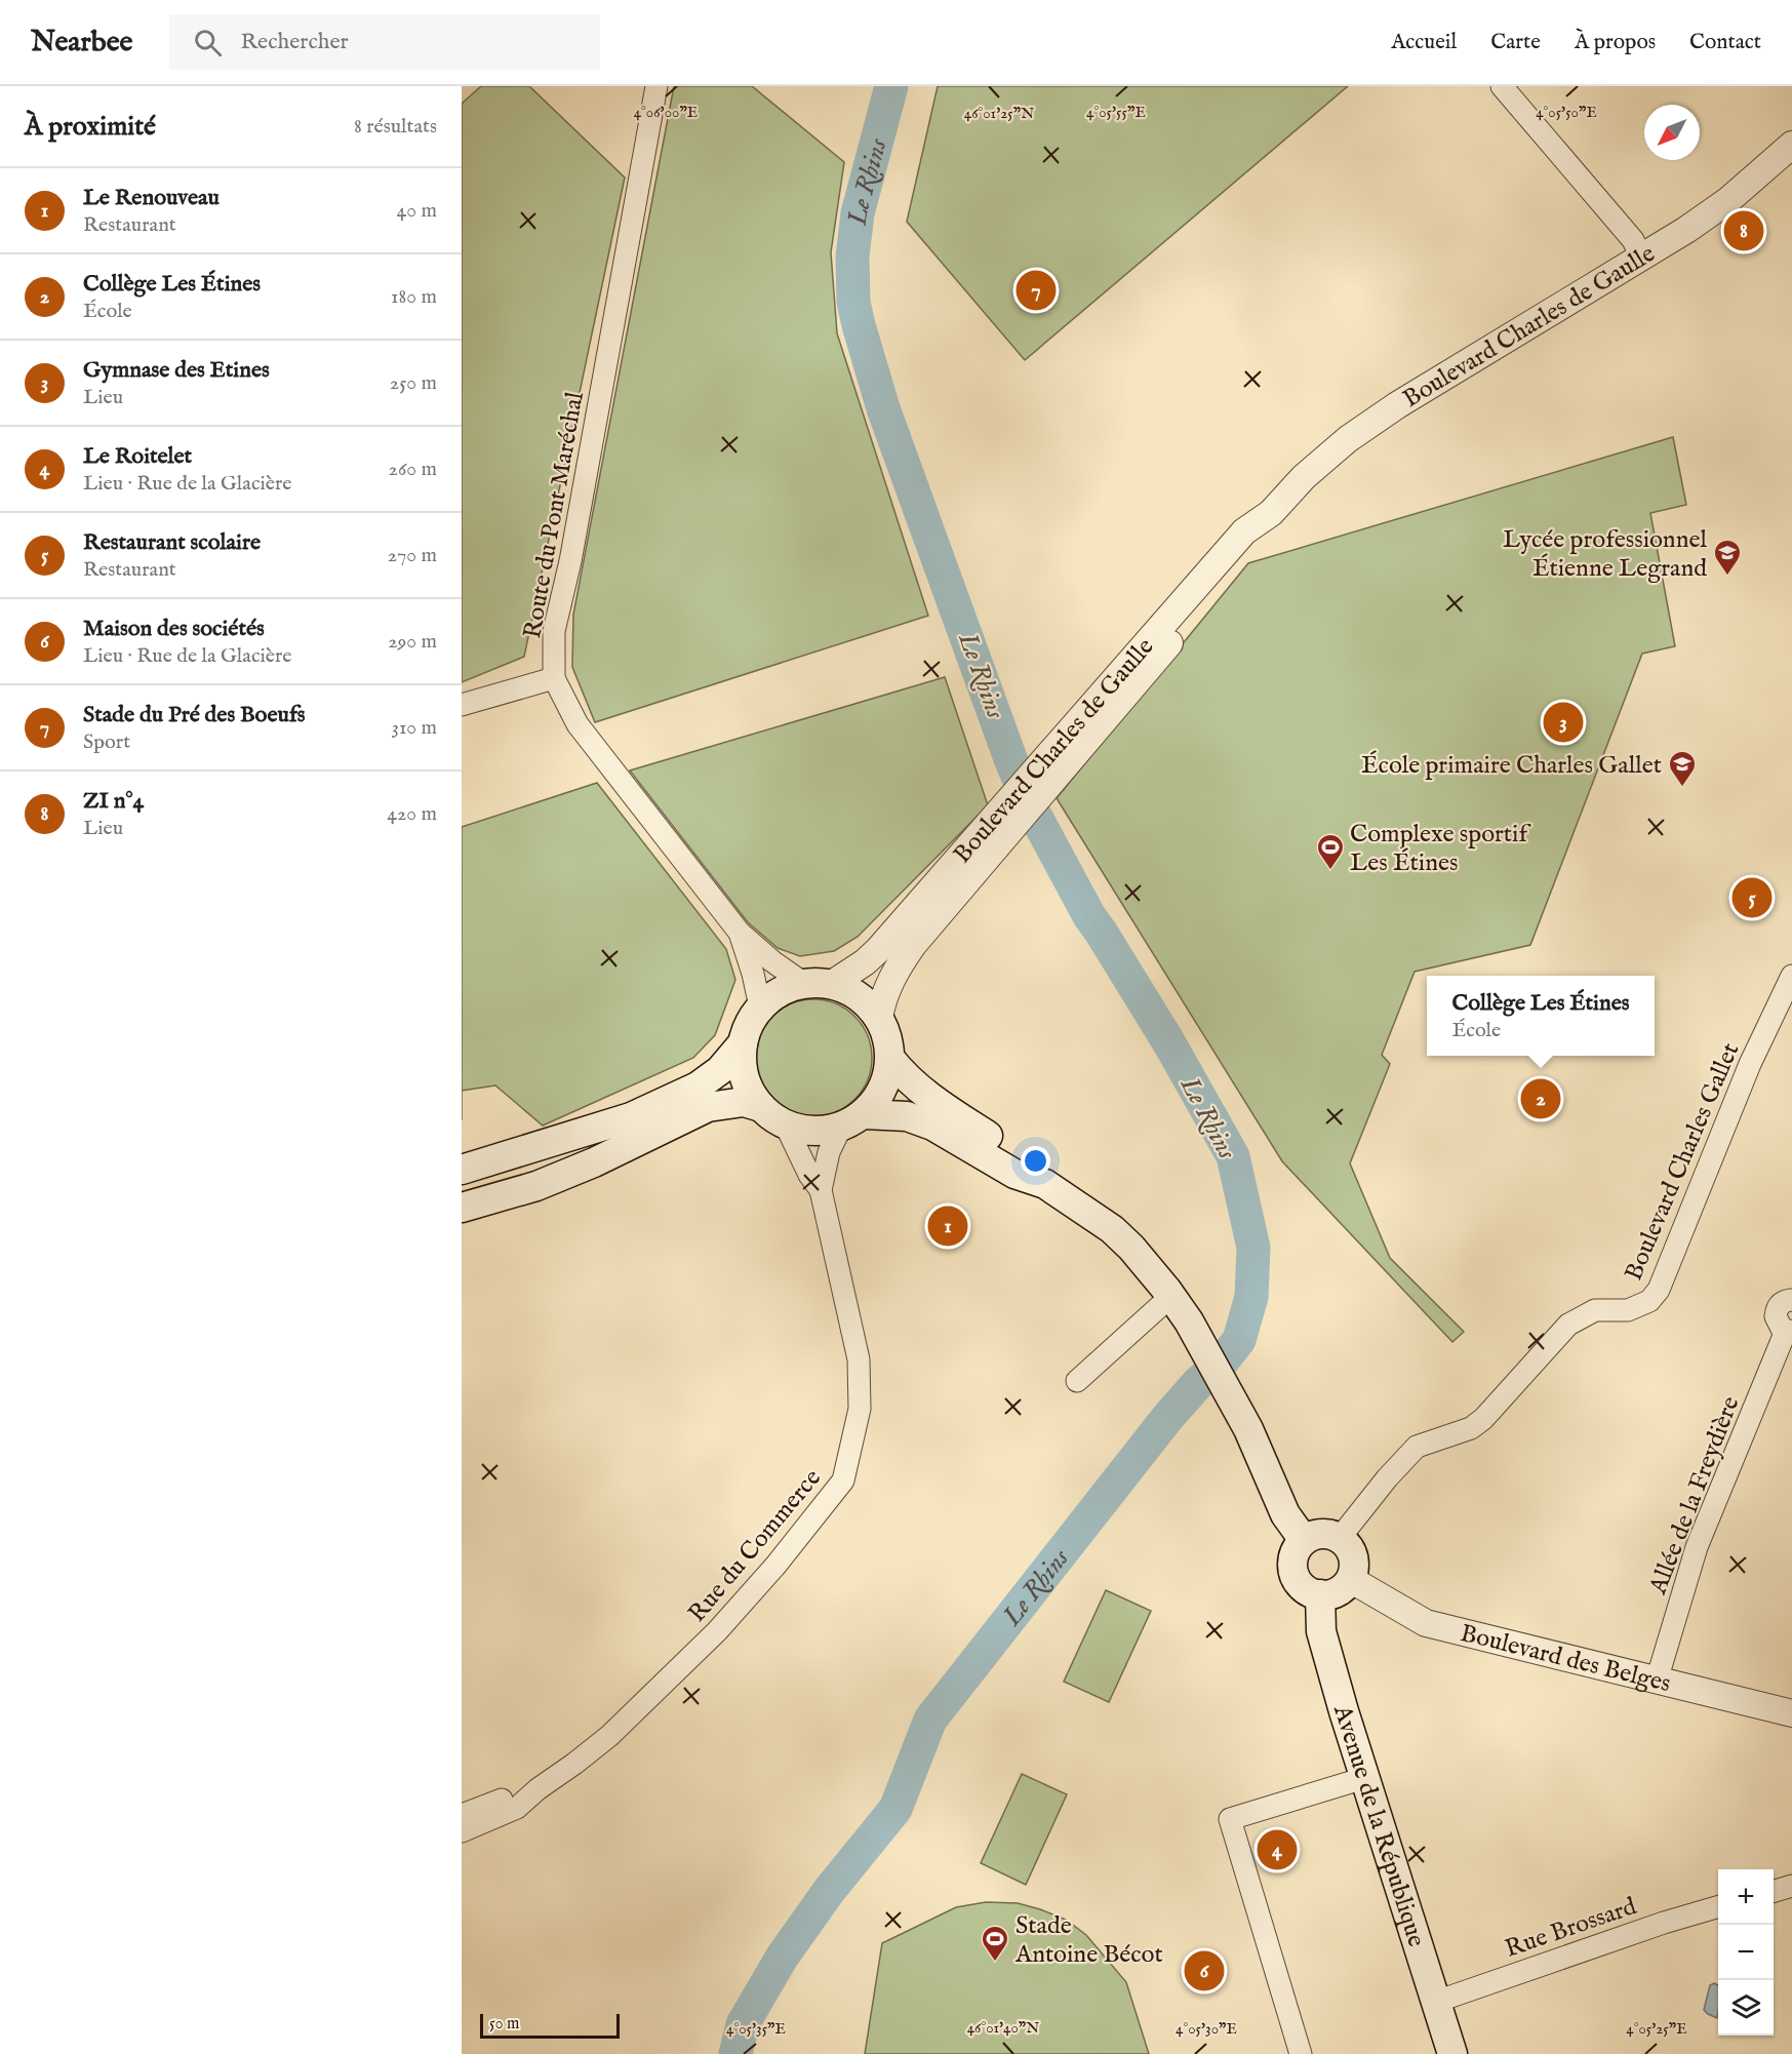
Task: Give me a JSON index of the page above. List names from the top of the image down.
{
  "streets": {
    "main road": ["Avenue de la République"],
    "street": [
      "Boulevard Charles de Gaulle",
      "Route du Pont Maréchal",
      "Boulevard Charles Gallet",
      "Allée de la Freydière",
      "Rue du Commerce",
      "Boulevard des Belges",
      "Rue Brossard"
    ]
  },
  "crossings": [
    ["Boulevard Charles de Gaulle", "Route du Pont Maréchal"],
    ["Boulevard Charles de Gaulle", "Rue du Commerce"],
    ["Route du Pont Maréchal", "Rue du Commerce"],
    ["Boulevard Charles Gallet", "Boulevard des Belges"],
    ["Boulevard Charles Gallet", "Avenue de la République"],
    ["Allée de la Freydière", "Boulevard des Belges"],
    ["Boulevard des Belges", "Avenue de la République"],
    ["Avenue de la République", "Rue Brossard"]
  ],
  "water": ["Le Rhins"],
  "places": {
    "school or university": ["Lycée professionnel Étienne Legrand", "École primaire Charles Gallet"],
    "sports": ["Complexe sportif Les Étines", "Stade Antoine Bécot"]
  },
  "scale_bar": "50 m",
  "north": "bottom left",
  "page": {
    "header": "Nearbee",
    "search": "Rechercher",
    "nav": [
      "Accueil",
      "Carte",
      "À propos",
      "Contact"
    ],
    "heading": ["À proximité", "8 résultats"],
    "list": [
      {
        "mark": "1",
        "name": "Le Renouveau",
        "note": "Restaurant",
        "value": "40 m"
      },
      {
        "mark": "2",
        "name": "Collège Les Étines",
        "note": "École",
        "value": "180 m"
      },
      {
        "mark": "3",
        "name": "Gymnase des Etines",
        "note": "Lieu",
        "value": "250 m"
      },
      {
        "mark": "4",
        "name": "Le Roitelet",
        "note": "Lieu · Rue de la Glacière",
        "value": "260 m"
      },
      {
        "mark": "5",
        "name": "Restaurant scolaire",
        "note": "Restaurant",
        "value": "270 m"
      },
      {
        "mark": "6",
        "name": "Maison des sociétés",
        "note": "Lieu · Rue de la Glacière",
        "value": "290 m"
      },
      {
        "mark": "7",
        "name": "Stade du Pré des Boeufs",
        "note": "Sport",
        "value": "310 m"
      },
      {
        "mark": "8",
        "name": "ZI n°4",
        "note": "Lieu",
        "value": "420 m"
      }
    ],
    "pins": [
      "8",
      "7",
      "3",
      "5",
      "2",
      "1",
      "4",
      "6"
    ],
    "popup": ["Collège Les Étines", "École"],
    "map_buttons": ["+", "−"],
    "scale": "50 m"
  },
  "coordinates": [
    "4°06'00\"E",
    "4°05'55\"E",
    "4°05'50\"E",
    "46°01'25\"N",
    "46°01'40\"N",
    "4°05'35\"E",
    "4°05'30\"E",
    "4°05'25\"E"
  ]
}
